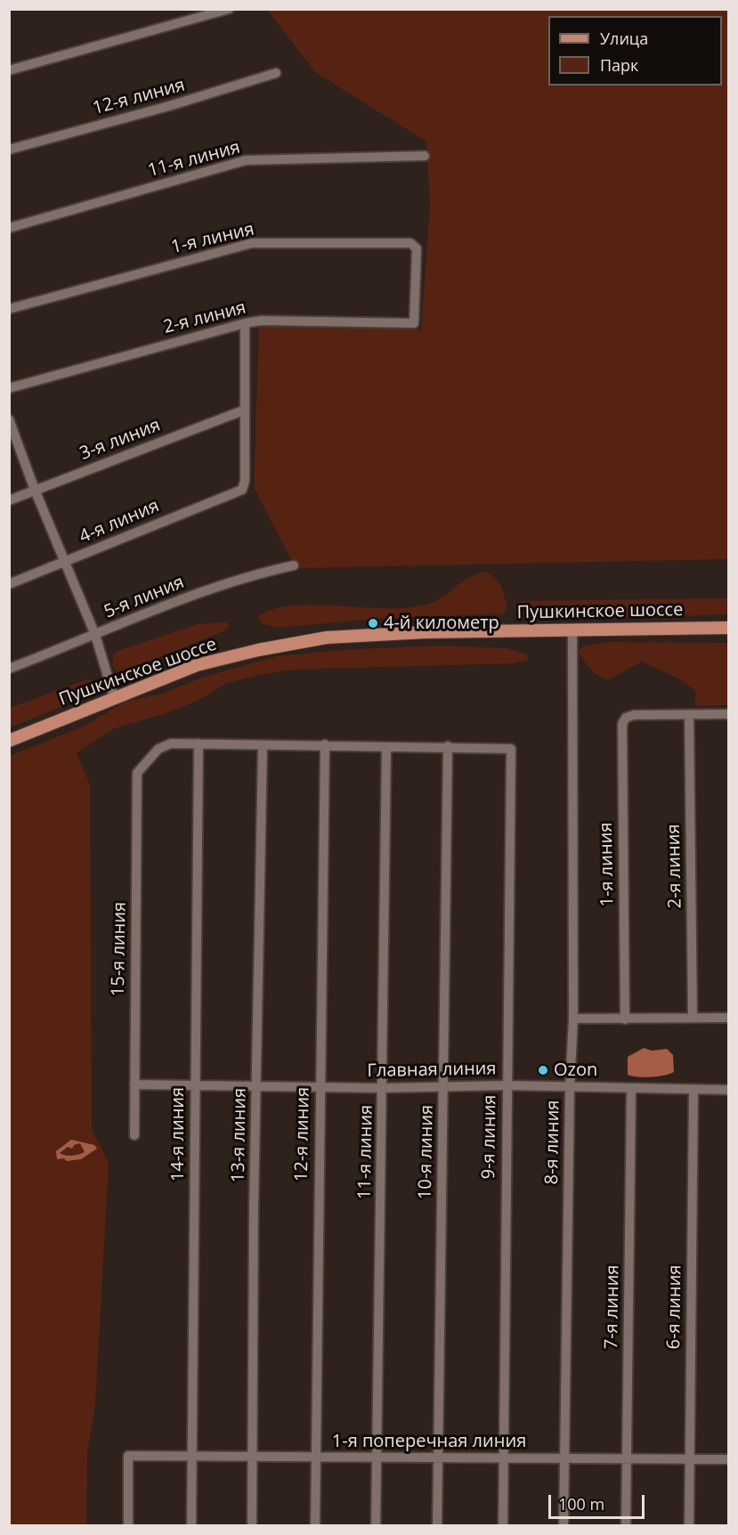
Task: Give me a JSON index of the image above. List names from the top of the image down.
{
  "streets": {
    "main road": ["Пушкинское шоссе"],
    "street": [
      "12-я линия",
      "11-я линия",
      "1-я линия",
      "2-я линия",
      "3-я линия",
      "4-я линия",
      "5-я линия",
      "15-я линия",
      "Главная линия",
      "14-я линия",
      "13-я линия",
      "9-я линия",
      "8-я линия",
      "10-я линия",
      "7-я линия",
      "6-я линия",
      "1-я поперечная линия"
    ]
  },
  "crossings": [
    ["12-я линия", "Главная линия"],
    ["12-я линия", "1-я поперечная линия"],
    ["11-я линия", "Главная линия"],
    ["11-я линия", "1-я поперечная линия"],
    ["1-я линия", "2-я линия"],
    ["3-я линия", "4-я линия"],
    ["Пушкинское шоссе", "8-я линия"],
    ["15-я линия", "Главная линия"],
    ["15-я линия", "14-я линия"],
    ["Главная линия", "14-я линия"],
    ["Главная линия", "13-я линия"],
    ["Главная линия", "9-я линия"],
    ["Главная линия", "8-я линия"],
    ["Главная линия", "10-я линия"],
    ["Главная линия", "7-я линия"],
    ["Главная линия", "6-я линия"],
    ["14-я линия", "1-я поперечная линия"],
    ["13-я линия", "1-я поперечная линия"],
    ["9-я линия", "10-я линия"],
    ["9-я линия", "1-я поперечная линия"],
    ["8-я линия", "1-я поперечная линия"],
    ["10-я линия", "1-я поперечная линия"],
    ["7-я линия", "1-я поперечная линия"],
    ["6-я линия", "1-я поперечная линия"]
  ],
  "places": ["4-й километр", "Ozon"],
  "legend": ["Улица", "Парк"],
  "scale_bar": "100 m"
}
